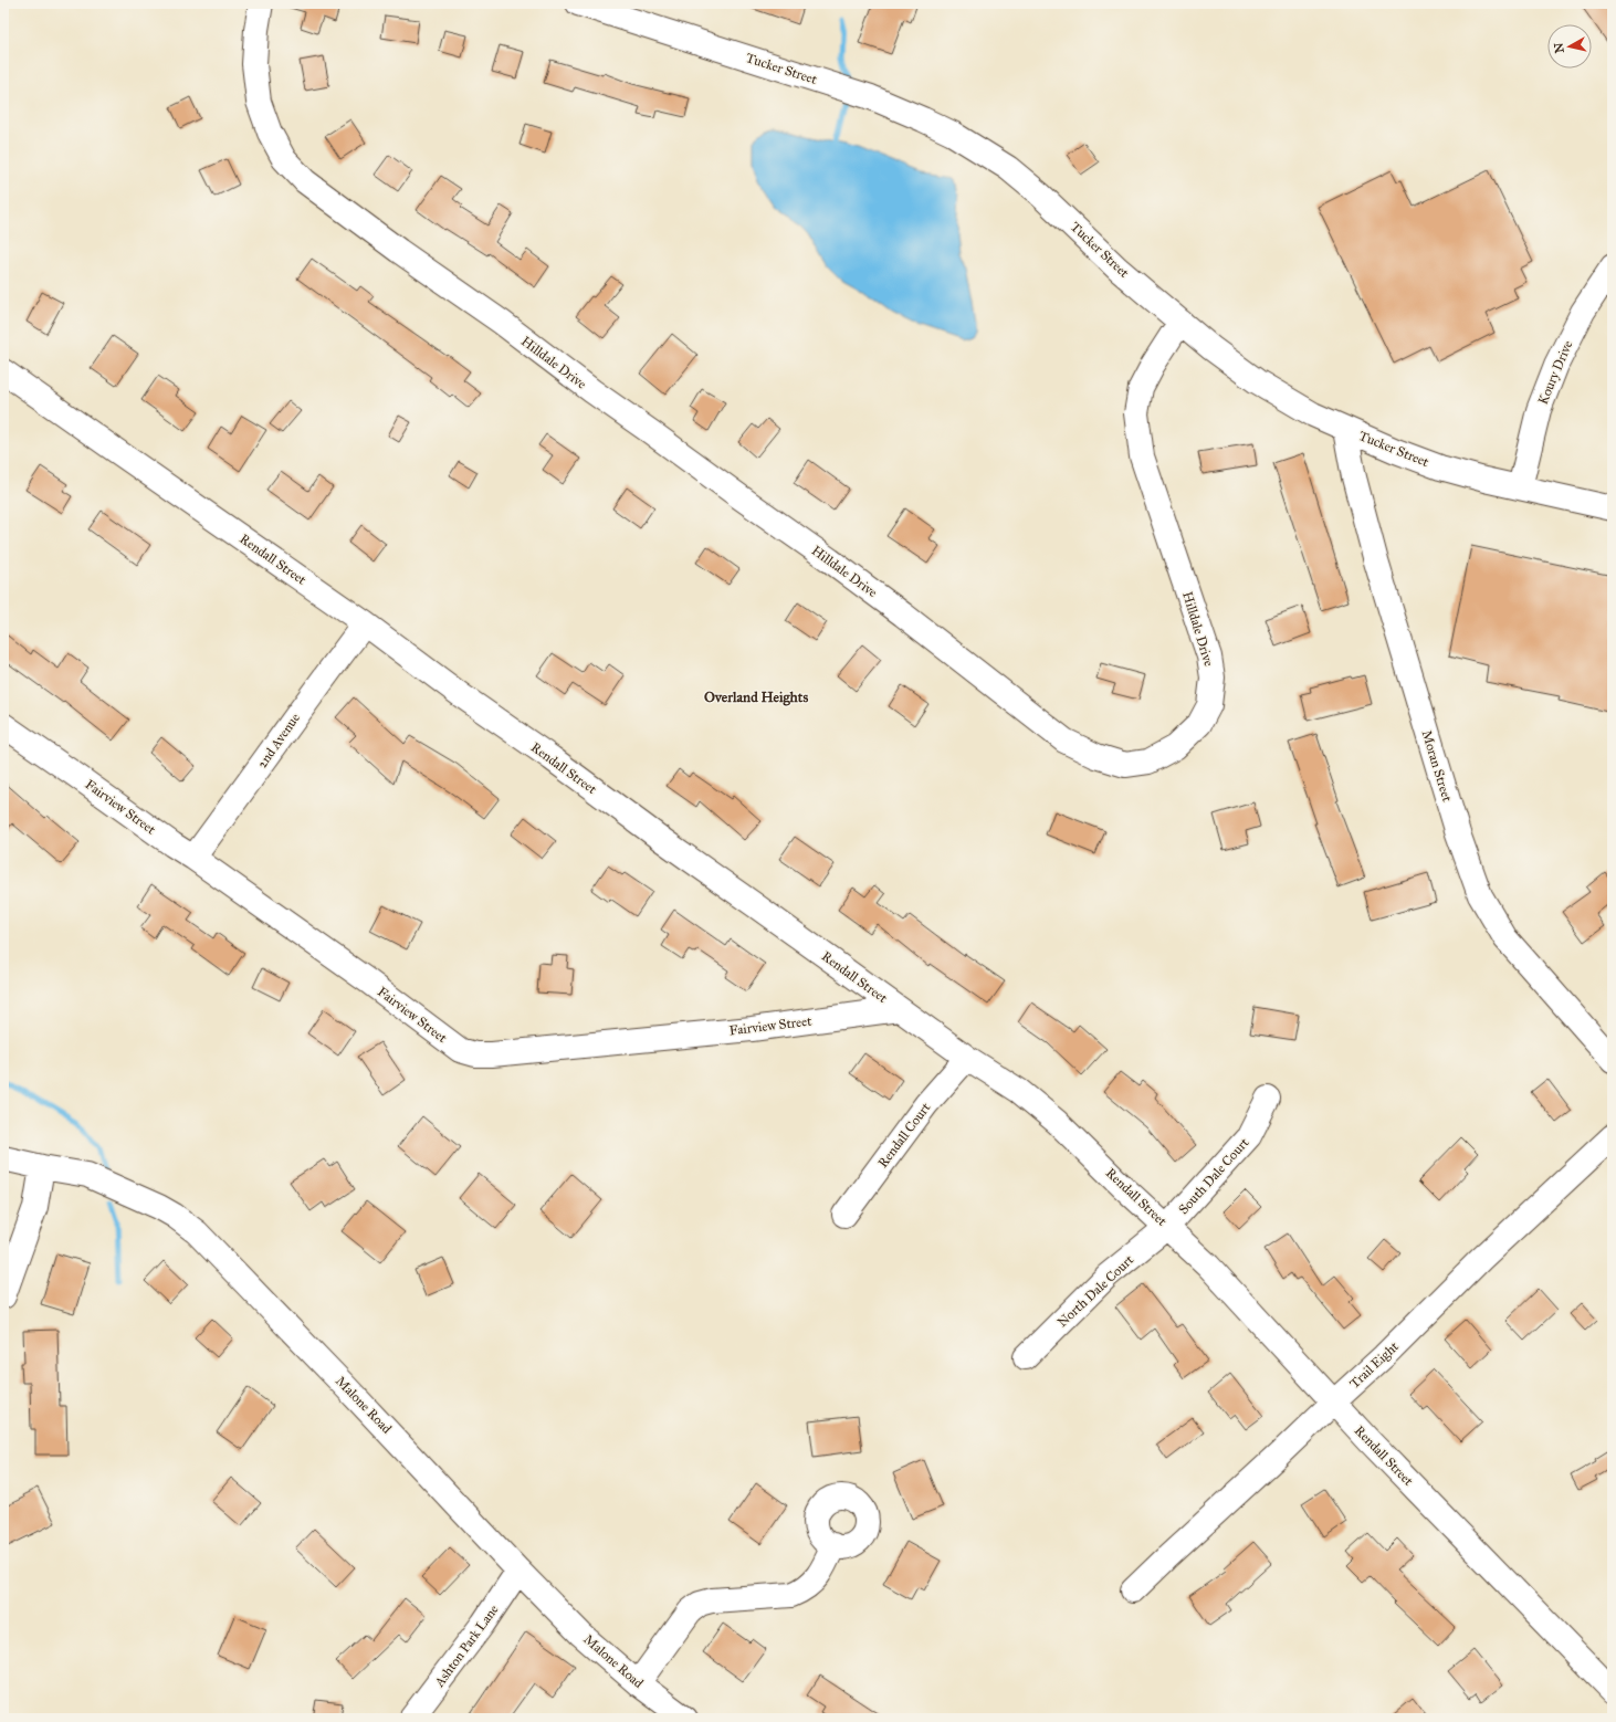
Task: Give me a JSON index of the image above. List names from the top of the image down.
{
  "streets": {
    "street": [
      "Tucker Street",
      "Hilldale Drive",
      "Koury Drive",
      "Rendall Street",
      "2nd Avenue",
      "Moran Street",
      "Fairview Street",
      "Rendall Court",
      "South Dale Court",
      "North Dale Court",
      "Trail Eight",
      "Malone Road",
      "Ashton Park Lane"
    ]
  },
  "crossings": [
    ["Tucker Street", "Hilldale Drive"],
    ["Tucker Street", "Koury Drive"],
    ["Tucker Street", "Moran Street"],
    ["Rendall Street", "2nd Avenue"],
    ["Rendall Street", "Fairview Street"],
    ["Rendall Street", "Rendall Court"],
    ["Rendall Street", "South Dale Court"],
    ["Rendall Street", "North Dale Court"],
    ["Rendall Street", "Trail Eight"],
    ["2nd Avenue", "Fairview Street"],
    ["South Dale Court", "North Dale Court"],
    ["Malone Road", "Ashton Park Lane"]
  ],
  "districts": ["Overland Heights"],
  "north": "left"
}
